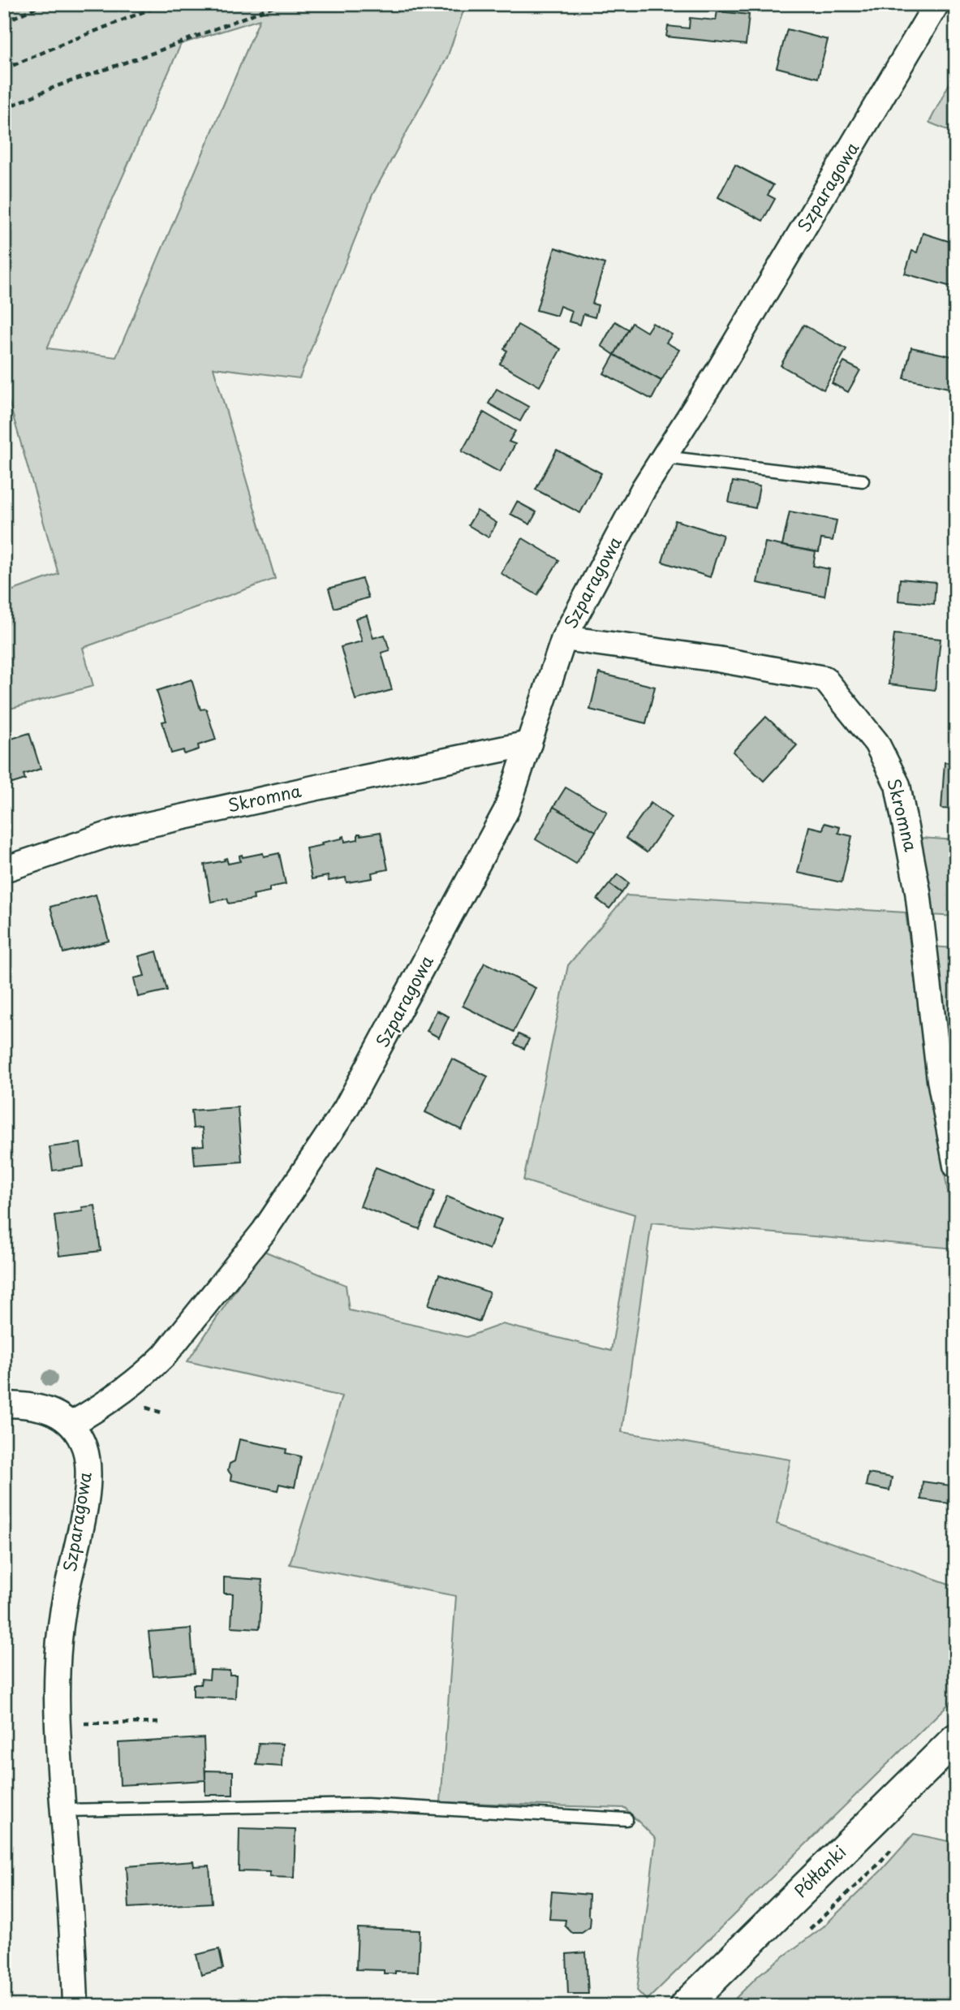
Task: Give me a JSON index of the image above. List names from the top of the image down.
{
  "streets": {
    "street": ["Szparagowa", "Skromna", "Półłanki"]
  },
  "crossings": [
    ["Szparagowa", "Skromna"]
  ]
}
